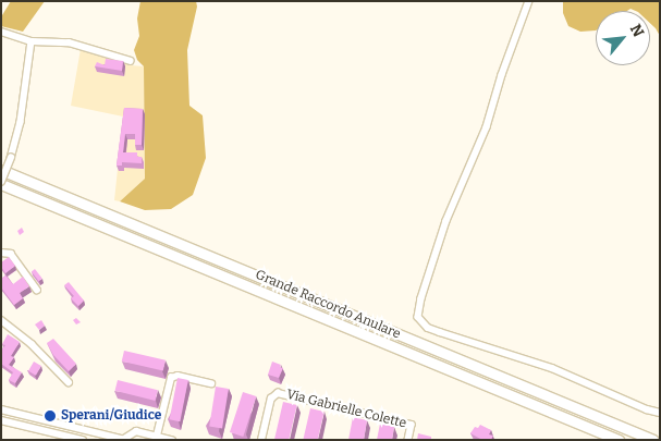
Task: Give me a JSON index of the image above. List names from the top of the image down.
{
  "streets": {
    "highway": ["Grande Raccordo Anulare"],
    "street": ["Via Gabrielle Colette"]
  },
  "places": ["Sperani/Giudice"],
  "north": "top right"
}
